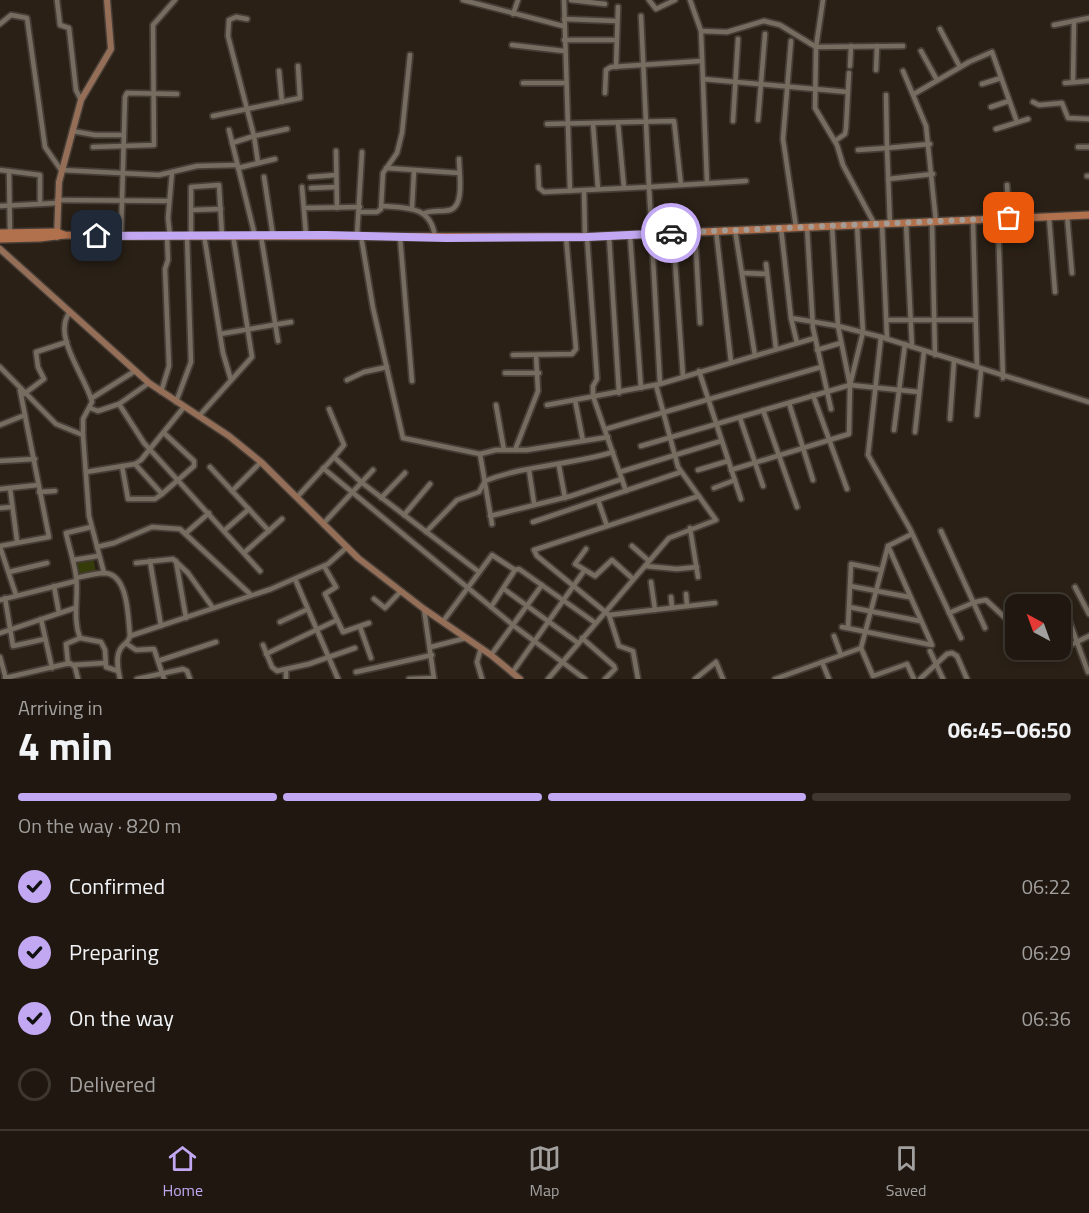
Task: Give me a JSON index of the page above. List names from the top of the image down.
{
  "north": "top left",
  "page": {
    "heading": ["4 min", "Arriving in", "06:45–06:50"],
    "bar": "On the way · 820 m",
    "list": [
      ["Confirmed", "06:22"],
      ["Preparing", "06:29"],
      ["On the way", "06:36"],
      "Delivered"
    ],
    "tabs": ["Home", "Map", "Saved"]
  }
}
